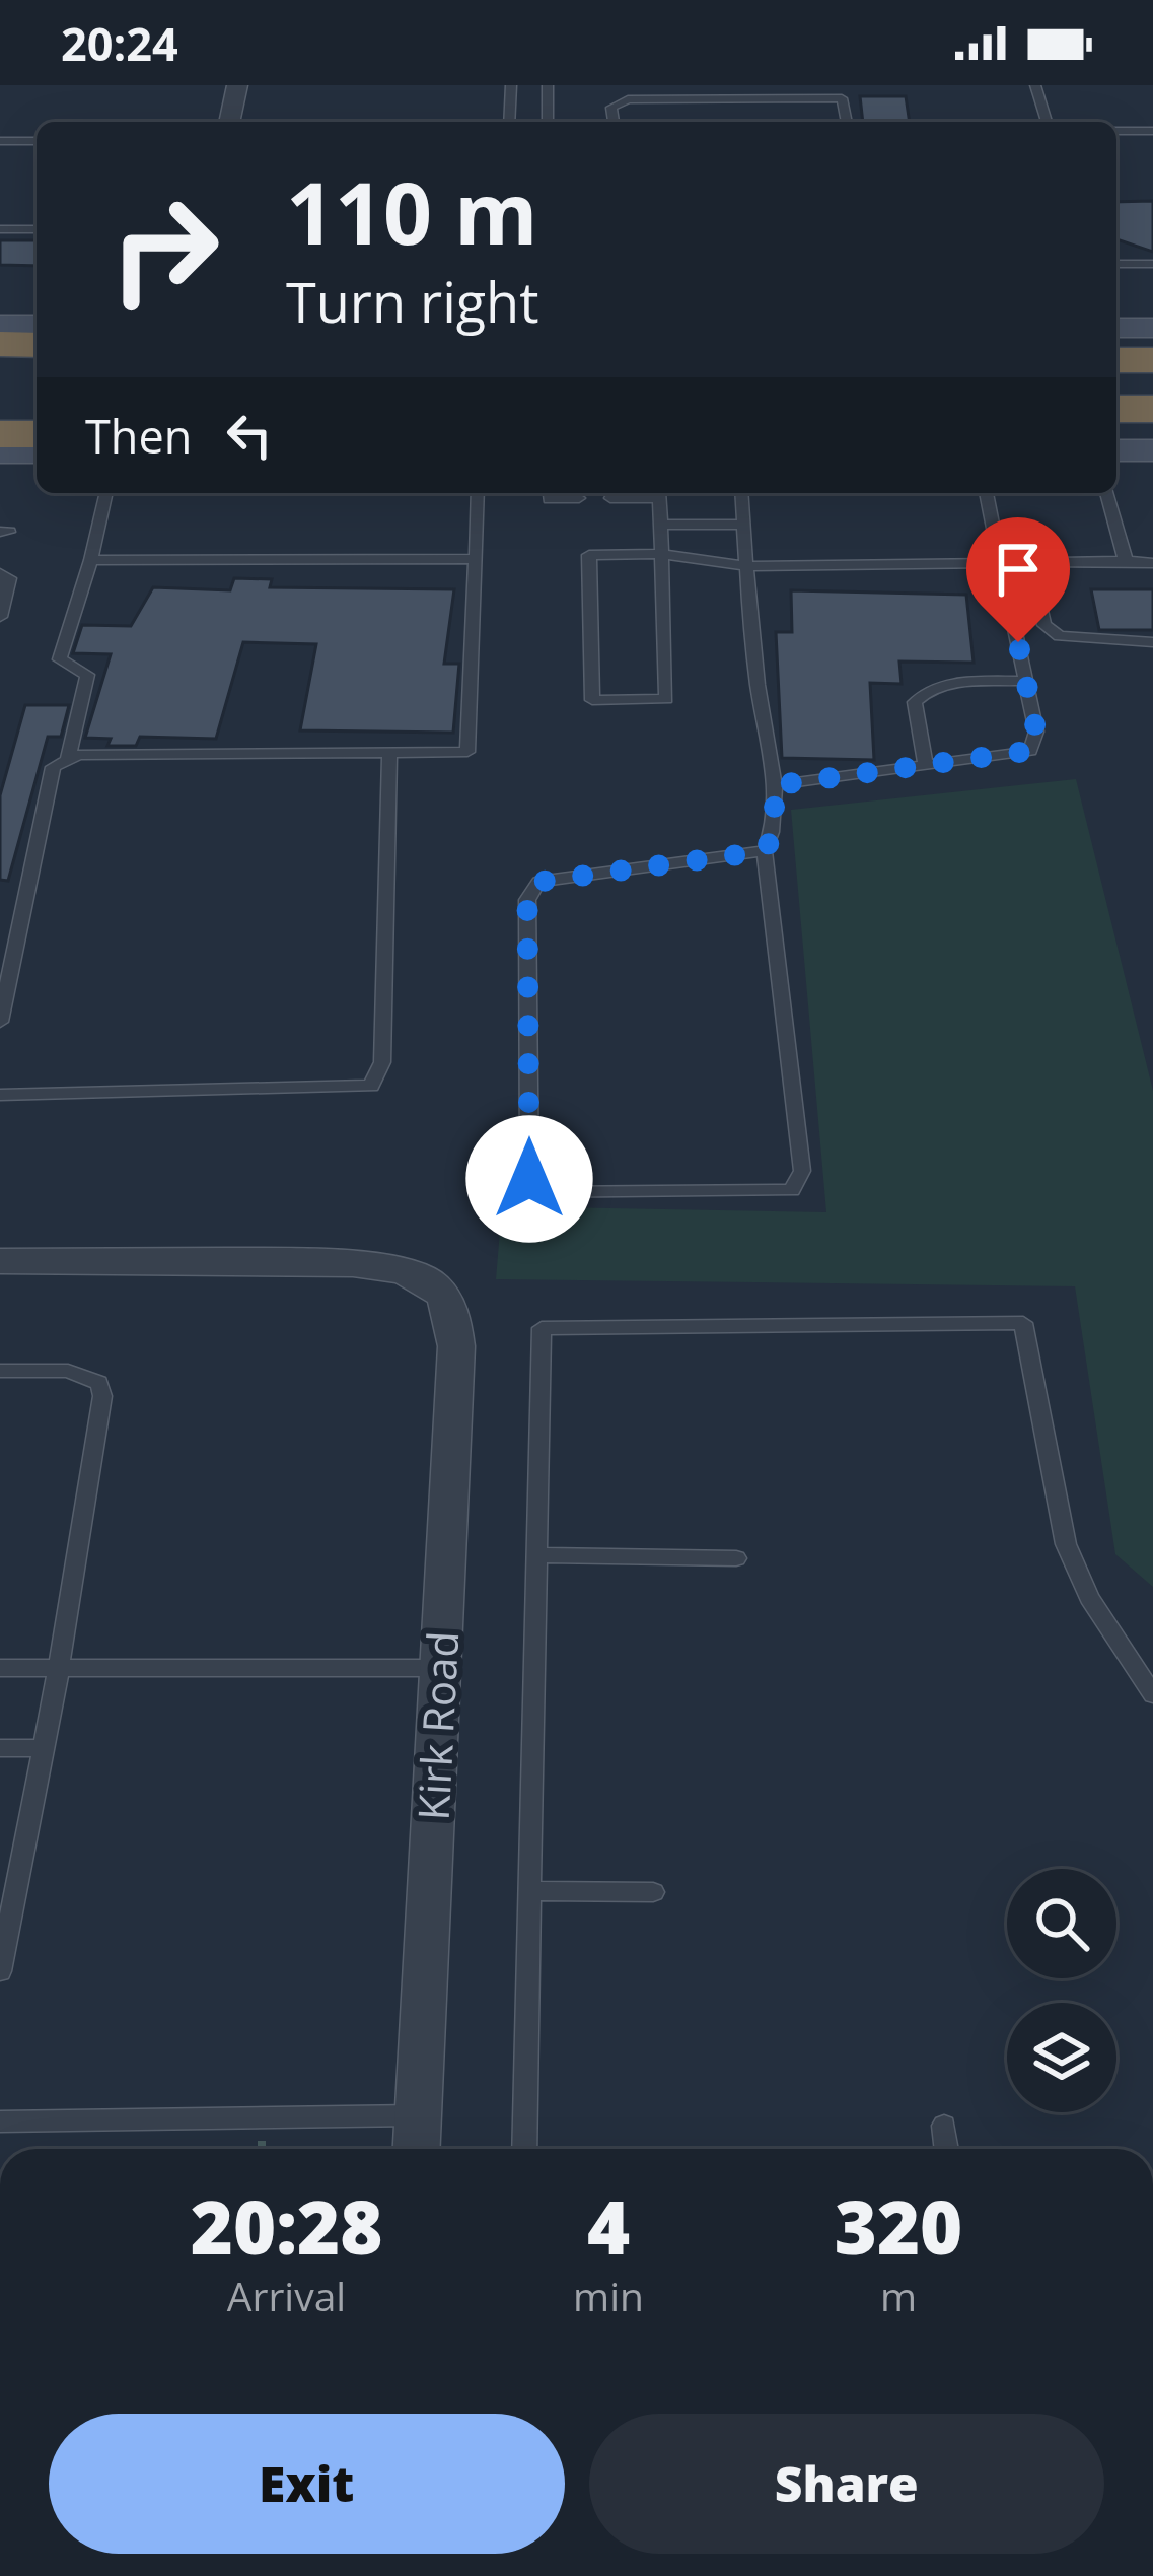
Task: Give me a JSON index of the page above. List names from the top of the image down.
{
  "streets": {
    "street": ["Kirk Road"]
  },
  "page": {
    "status": "20:24",
    "turn": ["110 m", "Turn right"],
    "then": "Then",
    "eta": [
      "20:28",
      "Arrival",
      "4",
      "min",
      "320",
      "m"
    ],
    "buttons": ["Exit", "Share"]
  }
}
